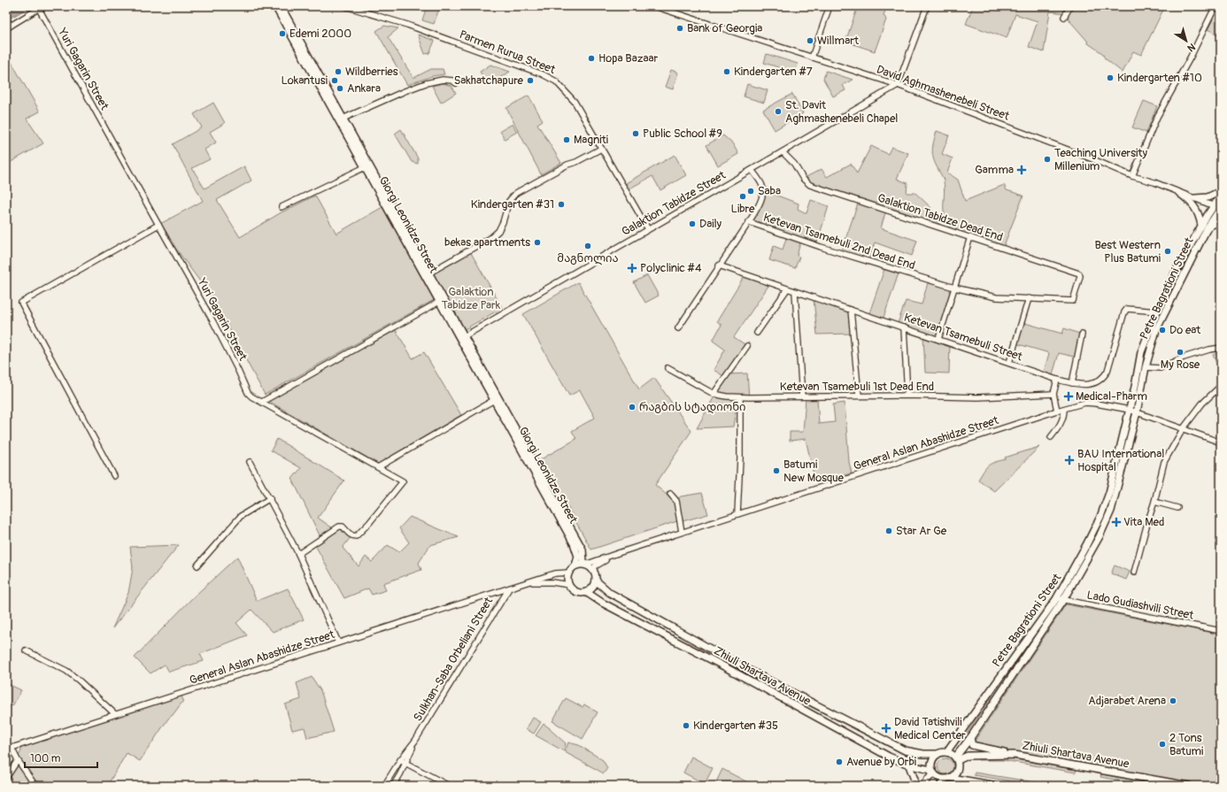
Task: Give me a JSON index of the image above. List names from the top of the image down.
{
  "streets": {
    "main road": ["Giorgi Leonidze Street", "Petre Bagrationi Street", "Zhiuli Shartava Avenue"],
    "street": [
      "Parmen Rurua Street",
      "Yuri Gagarin Street",
      "David Aghmashenebeli Street",
      "Galaktion Tabidze Street",
      "Galaktion Tabidze Dead End",
      "Ketevan Tsamebuli 2nd Dead End",
      "Ketevan Tsamebuli Street",
      "Ketevan Tsamebuli 1st Dead End",
      "General Aslan Abashidze Street",
      "Lado Gudiashvili Street",
      "Sulkhan-Saba Orbeliani Street"
    ]
  },
  "crossings": [
    ["Parmen Rurua Street", "Galaktion Tabidze Street"],
    ["David Aghmashenebeli Street", "Galaktion Tabidze Street"],
    ["David Aghmashenebeli Street", "Petre Bagrationi Street"],
    ["Galaktion Tabidze Street", "Galaktion Tabidze Dead End"],
    ["Galaktion Tabidze Street", "Giorgi Leonidze Street"],
    ["Galaktion Tabidze Dead End", "Ketevan Tsamebuli 2nd Dead End"],
    ["Giorgi Leonidze Street", "General Aslan Abashidze Street"],
    ["Giorgi Leonidze Street", "Zhiuli Shartava Avenue"],
    ["Ketevan Tsamebuli 2nd Dead End", "Ketevan Tsamebuli Street"],
    ["Petre Bagrationi Street", "Ketevan Tsamebuli Street"],
    ["Petre Bagrationi Street", "General Aslan Abashidze Street"],
    ["Petre Bagrationi Street", "Lado Gudiashvili Street"],
    ["Petre Bagrationi Street", "Zhiuli Shartava Avenue"],
    ["General Aslan Abashidze Street", "Sulkhan-Saba Orbeliani Street"],
    ["General Aslan Abashidze Street", "Zhiuli Shartava Avenue"]
  ],
  "parks": ["Galaktion Tabidze Park"],
  "places": {
    "other": [
      "Bank of Georgia",
      "Edemi 2000",
      "Willmart",
      "Hopa Bazaar",
      "Wildberries",
      "Kindergarten #7",
      "Kindergarten #10",
      "Lokantusi",
      "Sakhatchapure",
      "Ankara",
      "St. Davit Aghmashenebeli Chapel",
      "Public School #9",
      "Magniti",
      "Teaching University Millenium",
      "Saba",
      "Libre",
      "Kindergarten #31",
      "Daily",
      "bekas apartments",
      "მაგნოლია",
      "Best Western Plus Batumi",
      "Do eat",
      "My Rose",
      "რაგბის სტადიონი",
      "Batumi New Mosque",
      "Star Ar Ge",
      "Adjarabet Arena",
      "Kindergarten #35",
      "2 Tons Batumi",
      "Avenue by Orbi"
    ],
    "health": [
      "Gamma",
      "Polyclinic #4",
      "Medical-Pharm",
      "BAU International Hospital",
      "Vita Med",
      "David Tatishvili Medical Center"
    ]
  },
  "scale_bar": "100 m",
  "north": "bottom right"
}
